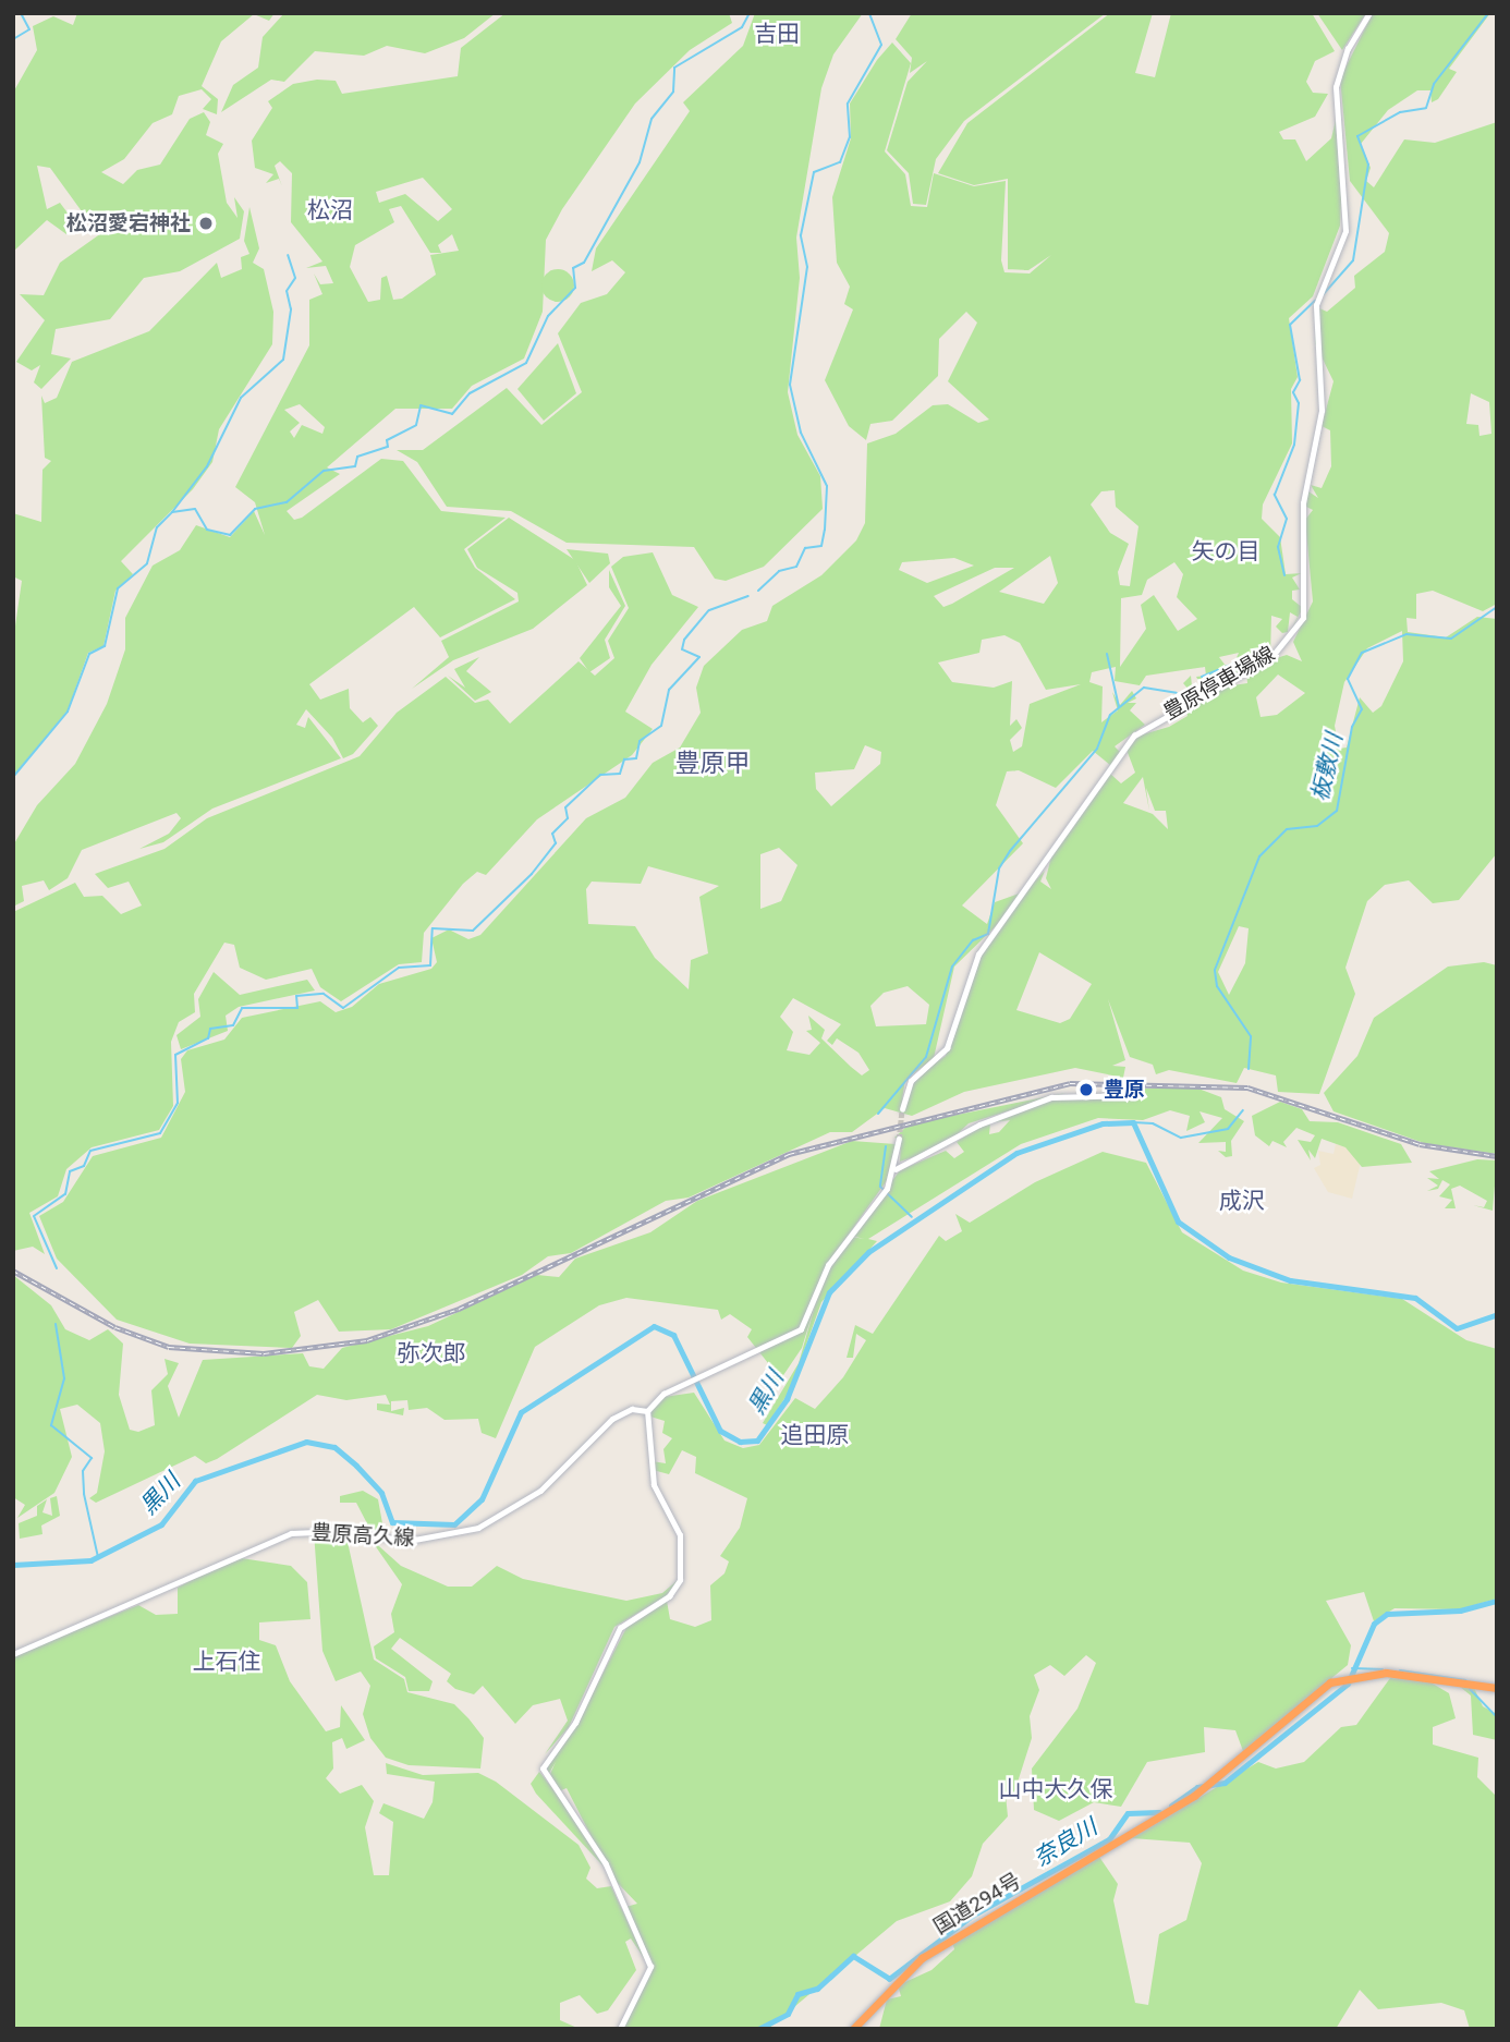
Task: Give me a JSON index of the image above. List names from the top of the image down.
{
  "streets": {
    "highway": ["国道294号"],
    "main road": ["豊原停車場線", "豊原高久線"]
  },
  "districts": [
    "吉田",
    "松沼",
    "矢の目",
    "豊原甲",
    "成沢",
    "弥次郎",
    "追田原",
    "上石住",
    "山中大久保"
  ],
  "water": ["板敷川", "黒川", "奈良川"],
  "places": ["松沼愛宕神社", "豊原"]
}
